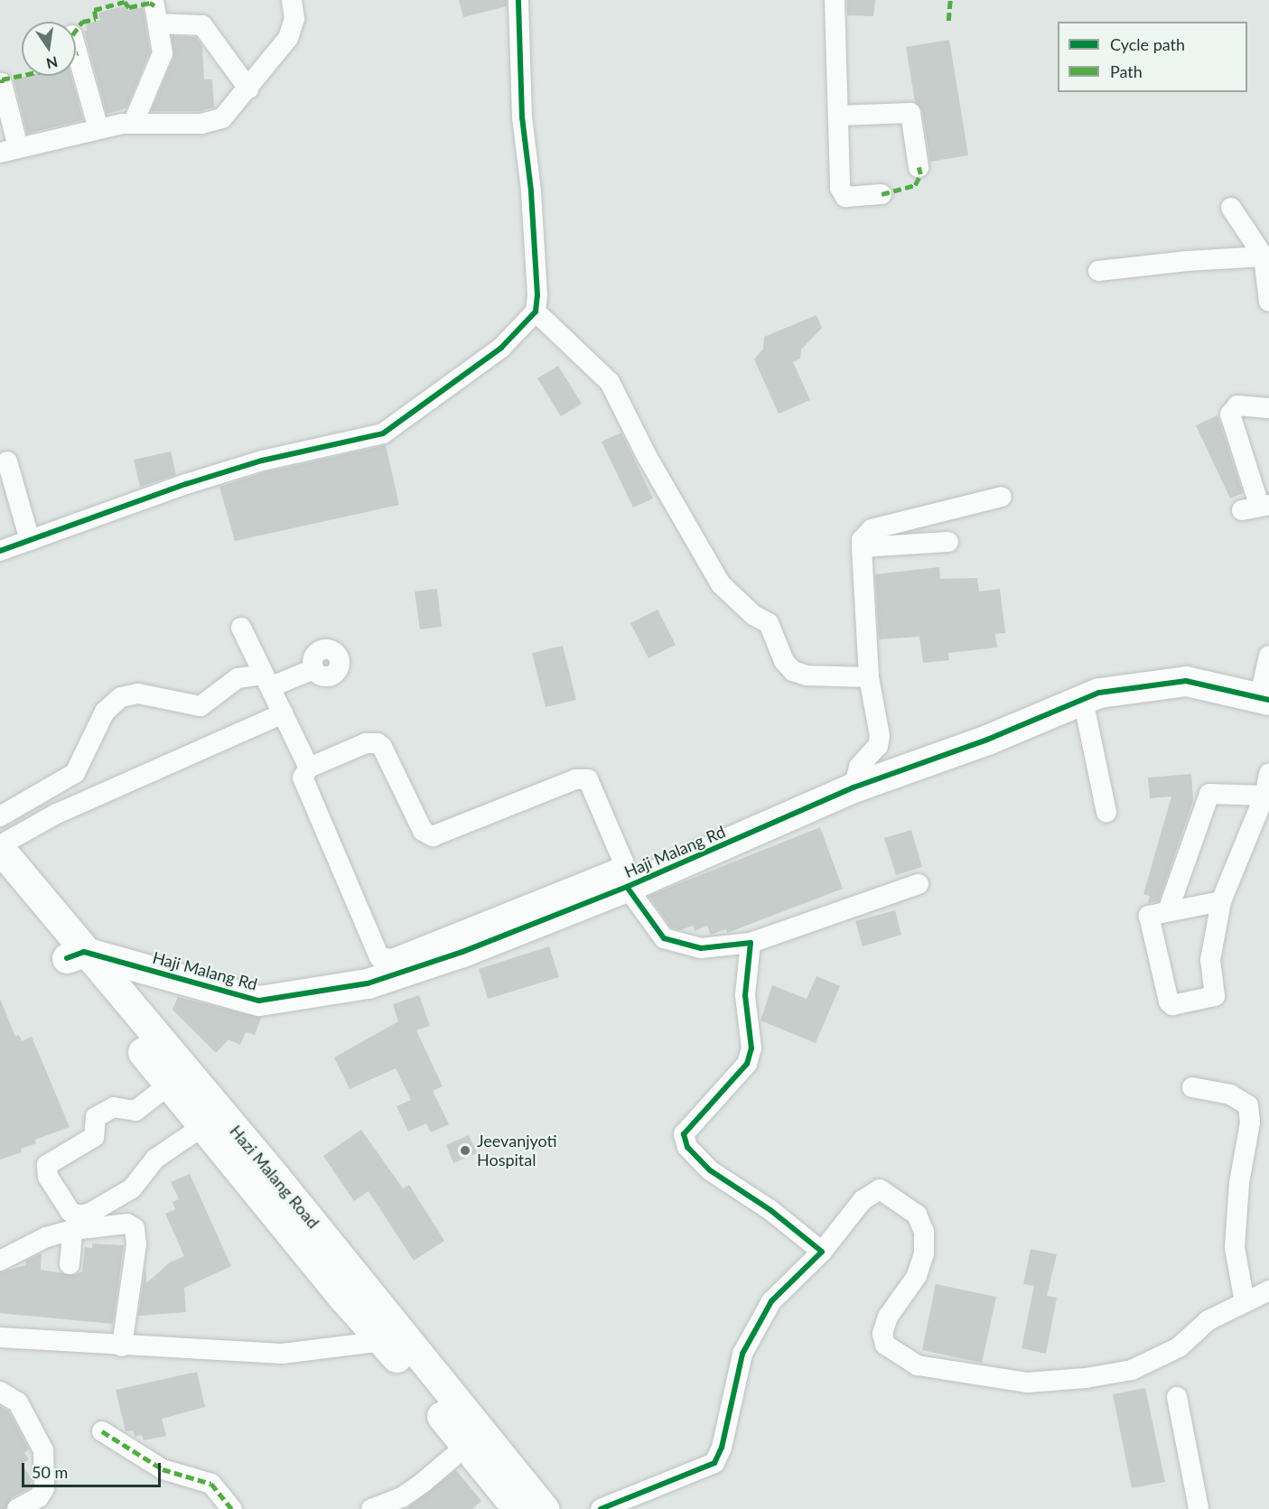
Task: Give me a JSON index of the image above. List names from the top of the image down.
{
  "streets": {
    "main road": ["Haji Malang Rd", "Hazi Malang Road"]
  },
  "crossings": [
    ["Haji Malang Rd", "Hazi Malang Road"]
  ],
  "places": ["Jeevanjyoti Hospital"],
  "legend": ["Cycle path", "Path"],
  "scale_bar": "50 m",
  "north": "bottom"
}
